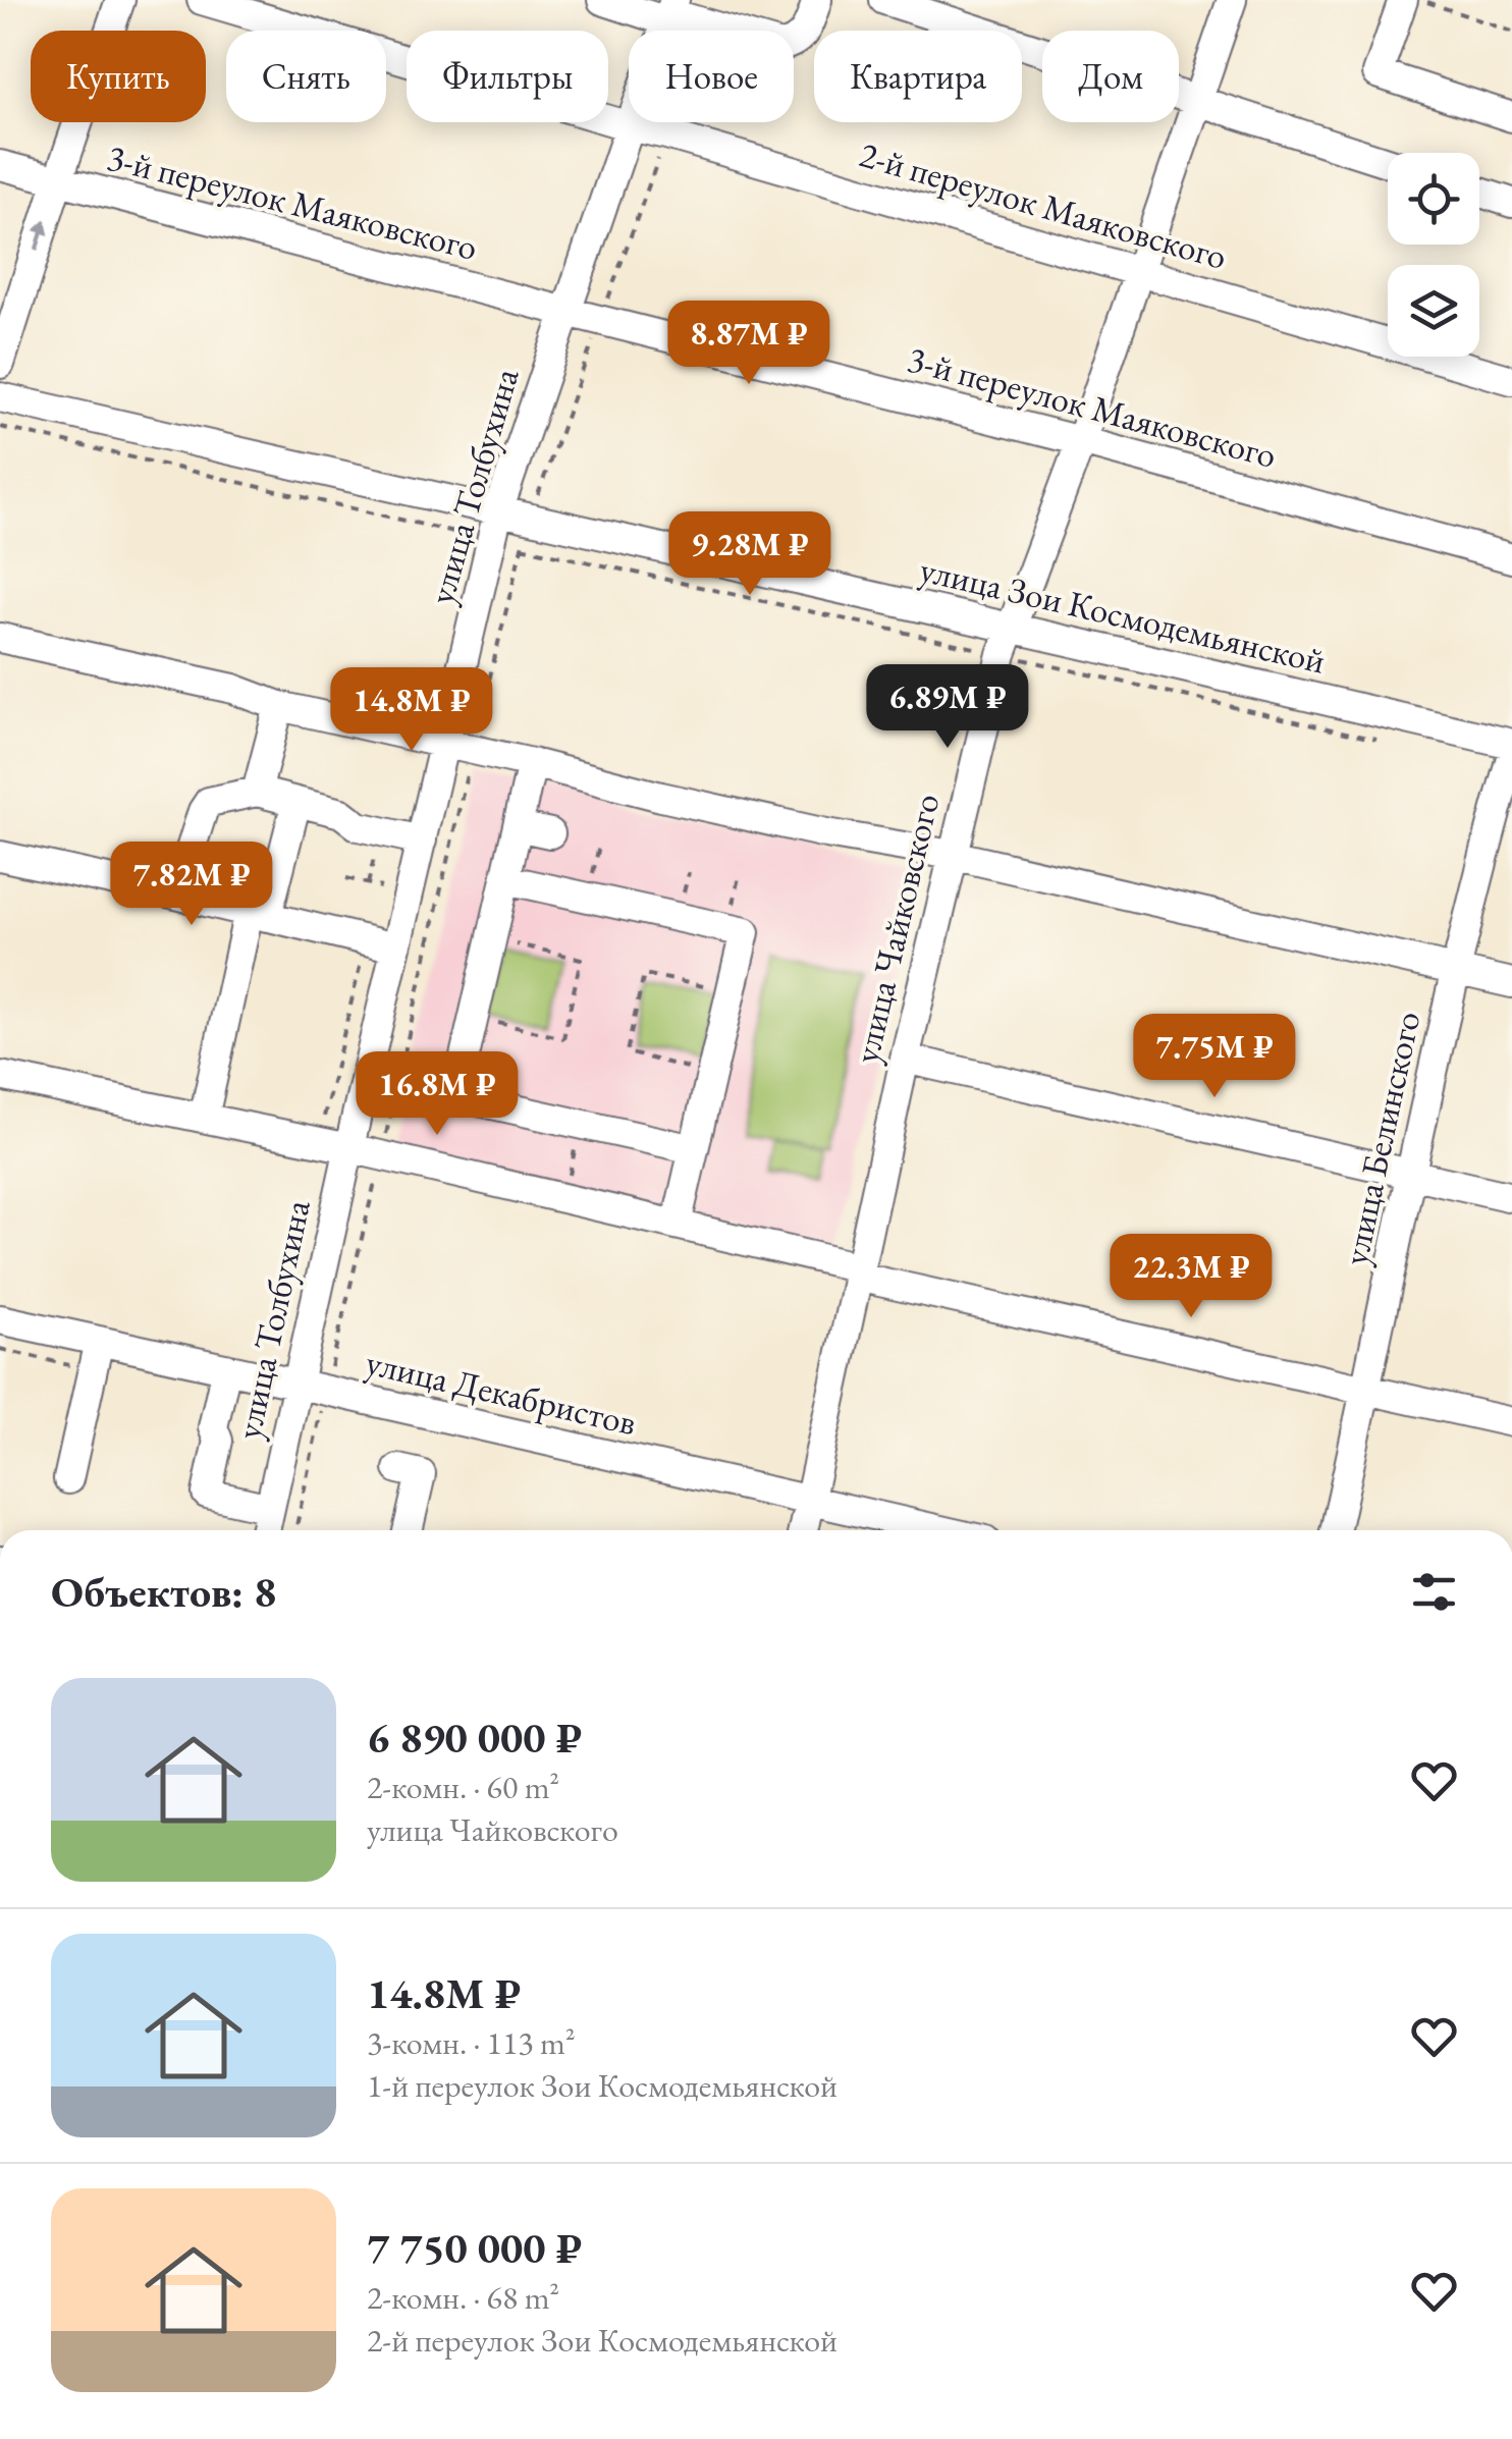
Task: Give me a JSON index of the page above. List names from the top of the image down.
{
  "streets": {
    "street": [
      "3-й переулок Маяковского",
      "2-й переулок Маяковского",
      "улица Толбухина",
      "улица Зои Космодемьянской",
      "улица Чайковского",
      "улица Белинского",
      "улица Декабристов"
    ]
  },
  "crossings": [
    ["3-й переулок Маяковского", "улица Толбухина"],
    ["3-й переулок Маяковского", "улица Чайковского"],
    ["2-й переулок Маяковского", "улица Толбухина"],
    ["2-й переулок Маяковского", "улица Чайковского"],
    ["улица Толбухина", "улица Зои Космодемьянской"],
    ["улица Толбухина", "улица Декабристов"],
    ["улица Зои Космодемьянской", "улица Чайковского"],
    ["улица Чайковского", "улица Декабристов"]
  ],
  "page": {
    "chip": [
      "Купить",
      "Снять",
      "Фильтры",
      "Новое",
      "Квартира",
      "Дом"
    ],
    "price": [
      "8.87M ₽",
      "9.28M ₽",
      "6.89M ₽",
      "14.8M ₽",
      "7.82M ₽",
      "7.75M ₽",
      "16.8M ₽",
      "22.3M ₽"
    ],
    "heading": "Объектов: 8",
    "list": [
      {
        "name": "6 890 000 ₽",
        "note": "2-комн. · 60 m² · улица Чайковского"
      },
      {
        "name": "14.8M ₽",
        "note": "3-комн. · 113 m² · 1-й переулок Зои Космодемьянской"
      },
      {
        "name": "7 750 000 ₽",
        "note": "2-комн. · 68 m² · 2-й переулок Зои Космодемьянской"
      }
    ]
  }
}
